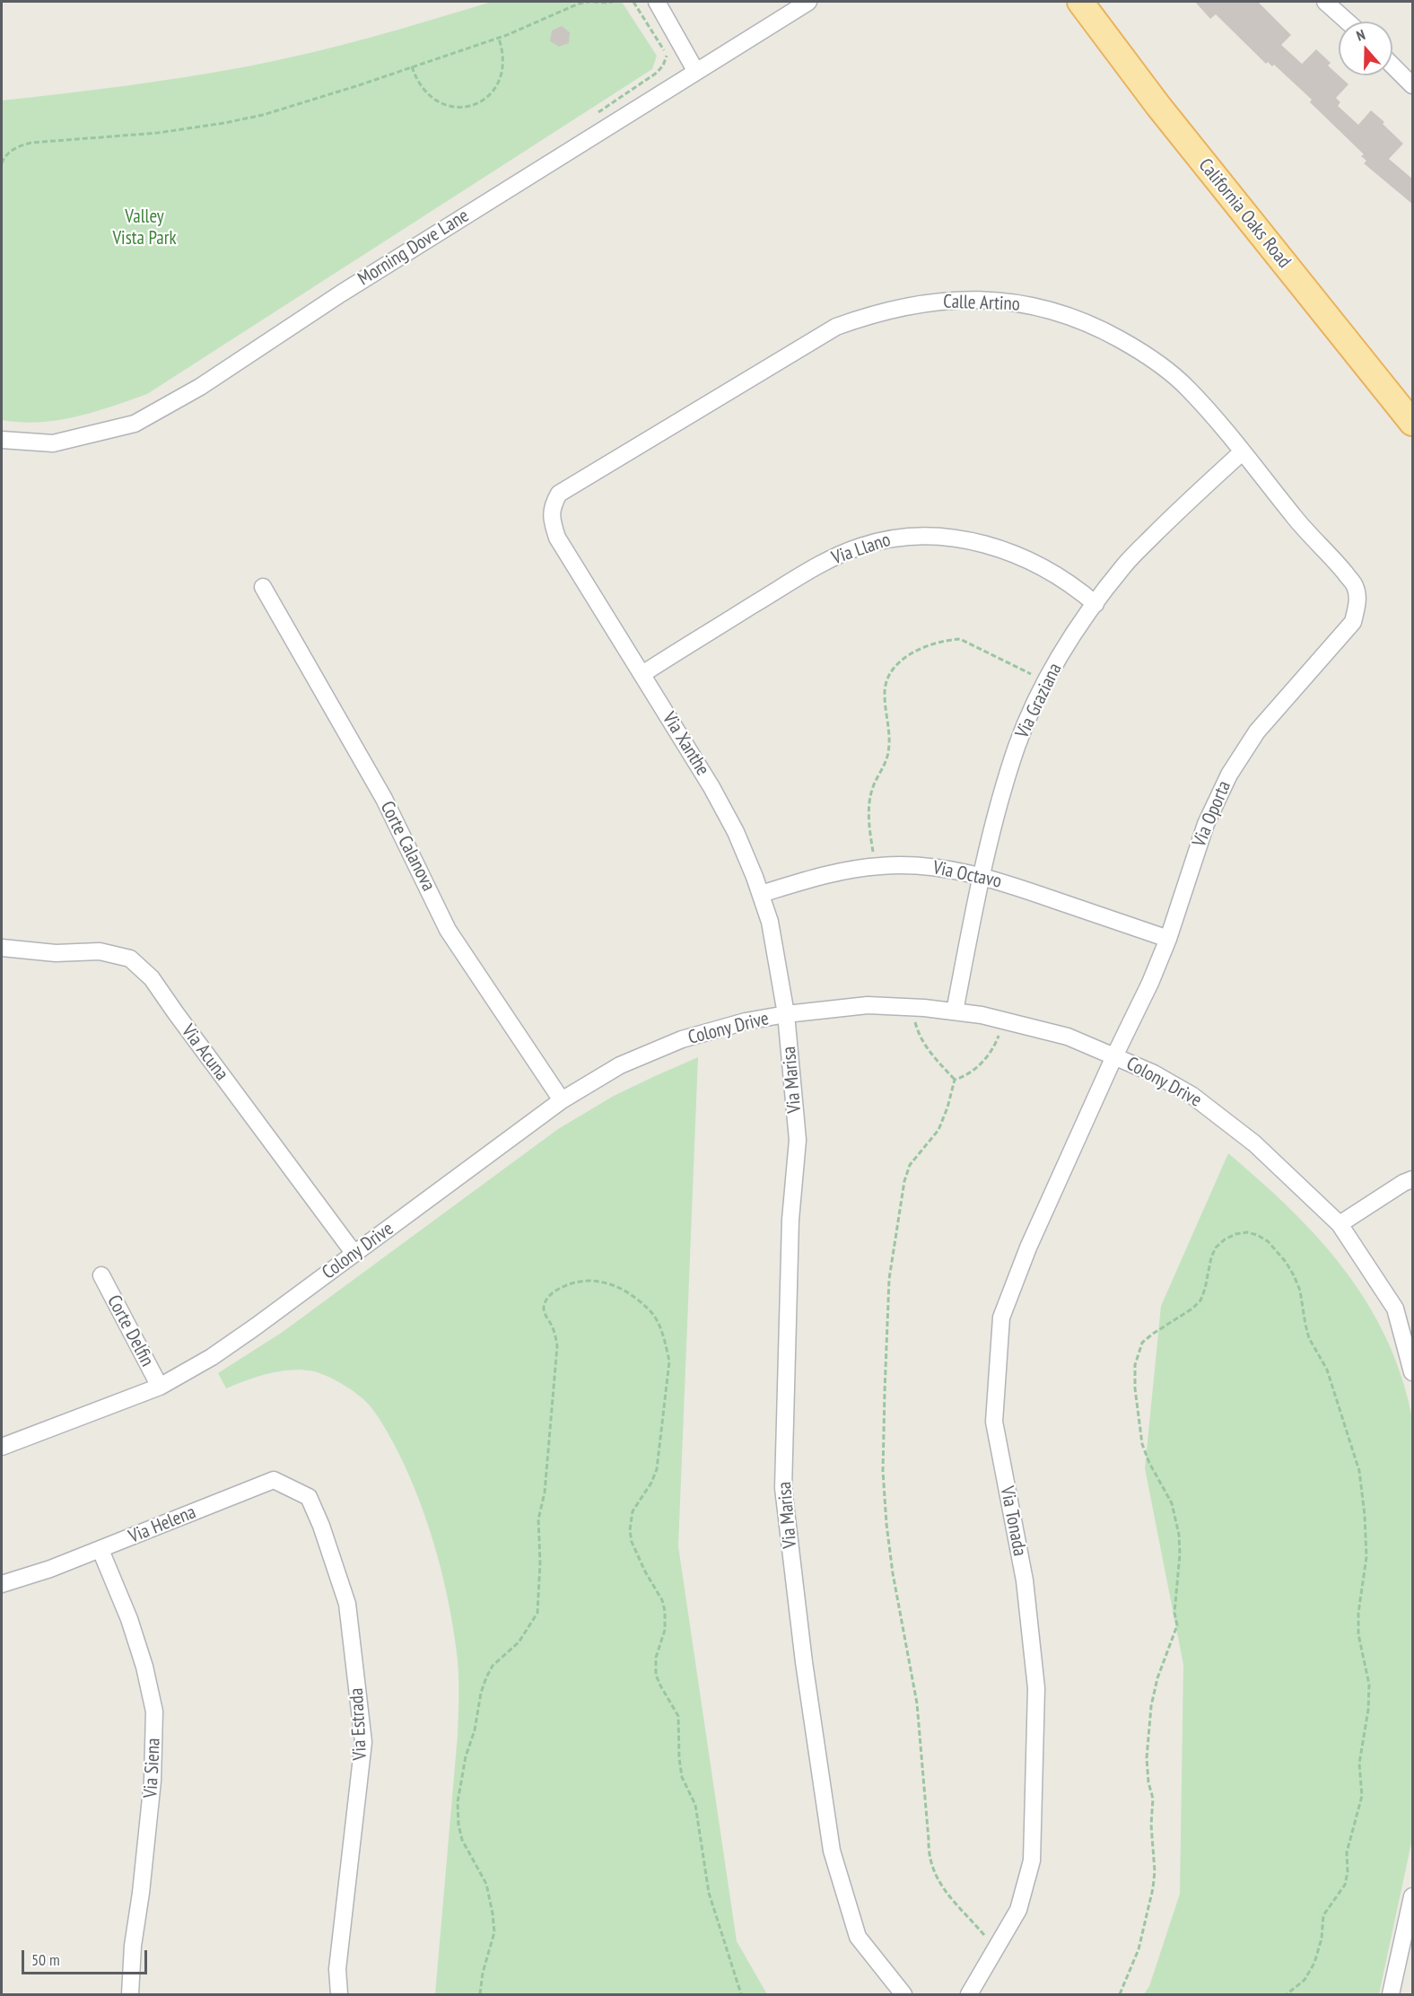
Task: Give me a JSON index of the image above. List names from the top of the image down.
{
  "streets": {
    "main road": ["California Oaks Road"],
    "street": [
      "Morning Dove Lane",
      "Calle Artino",
      "Via Llano",
      "Via Graziana",
      "Via Xanthe",
      "Via Oporta",
      "Corte Calanova",
      "Via Octavo",
      "Colony Drive",
      "Via Acuna",
      "Via Marisa",
      "Corte Delfin",
      "Via Tonada",
      "Via Helena",
      "Via Estrada",
      "Via Siena"
    ]
  },
  "crossings": [
    ["Calle Artino", "Via Graziana"],
    ["Calle Artino", "Via Xanthe"],
    ["Calle Artino", "Via Oporta"],
    ["Via Llano", "Via Graziana"],
    ["Via Llano", "Via Xanthe"],
    ["Via Graziana", "Via Octavo"],
    ["Via Graziana", "Colony Drive"],
    ["Via Xanthe", "Via Octavo"],
    ["Via Xanthe", "Colony Drive"],
    ["Via Xanthe", "Via Marisa"],
    ["Via Oporta", "Via Octavo"],
    ["Via Oporta", "Colony Drive"],
    ["Via Oporta", "Via Tonada"],
    ["Corte Calanova", "Colony Drive"],
    ["Colony Drive", "Via Acuna"],
    ["Colony Drive", "Via Marisa"],
    ["Colony Drive", "Corte Delfin"],
    ["Colony Drive", "Via Tonada"],
    ["Via Helena", "Via Estrada"],
    ["Via Helena", "Via Siena"]
  ],
  "parks": ["Valley Vista Park"],
  "scale_bar": "50 m",
  "north": "top"
}
